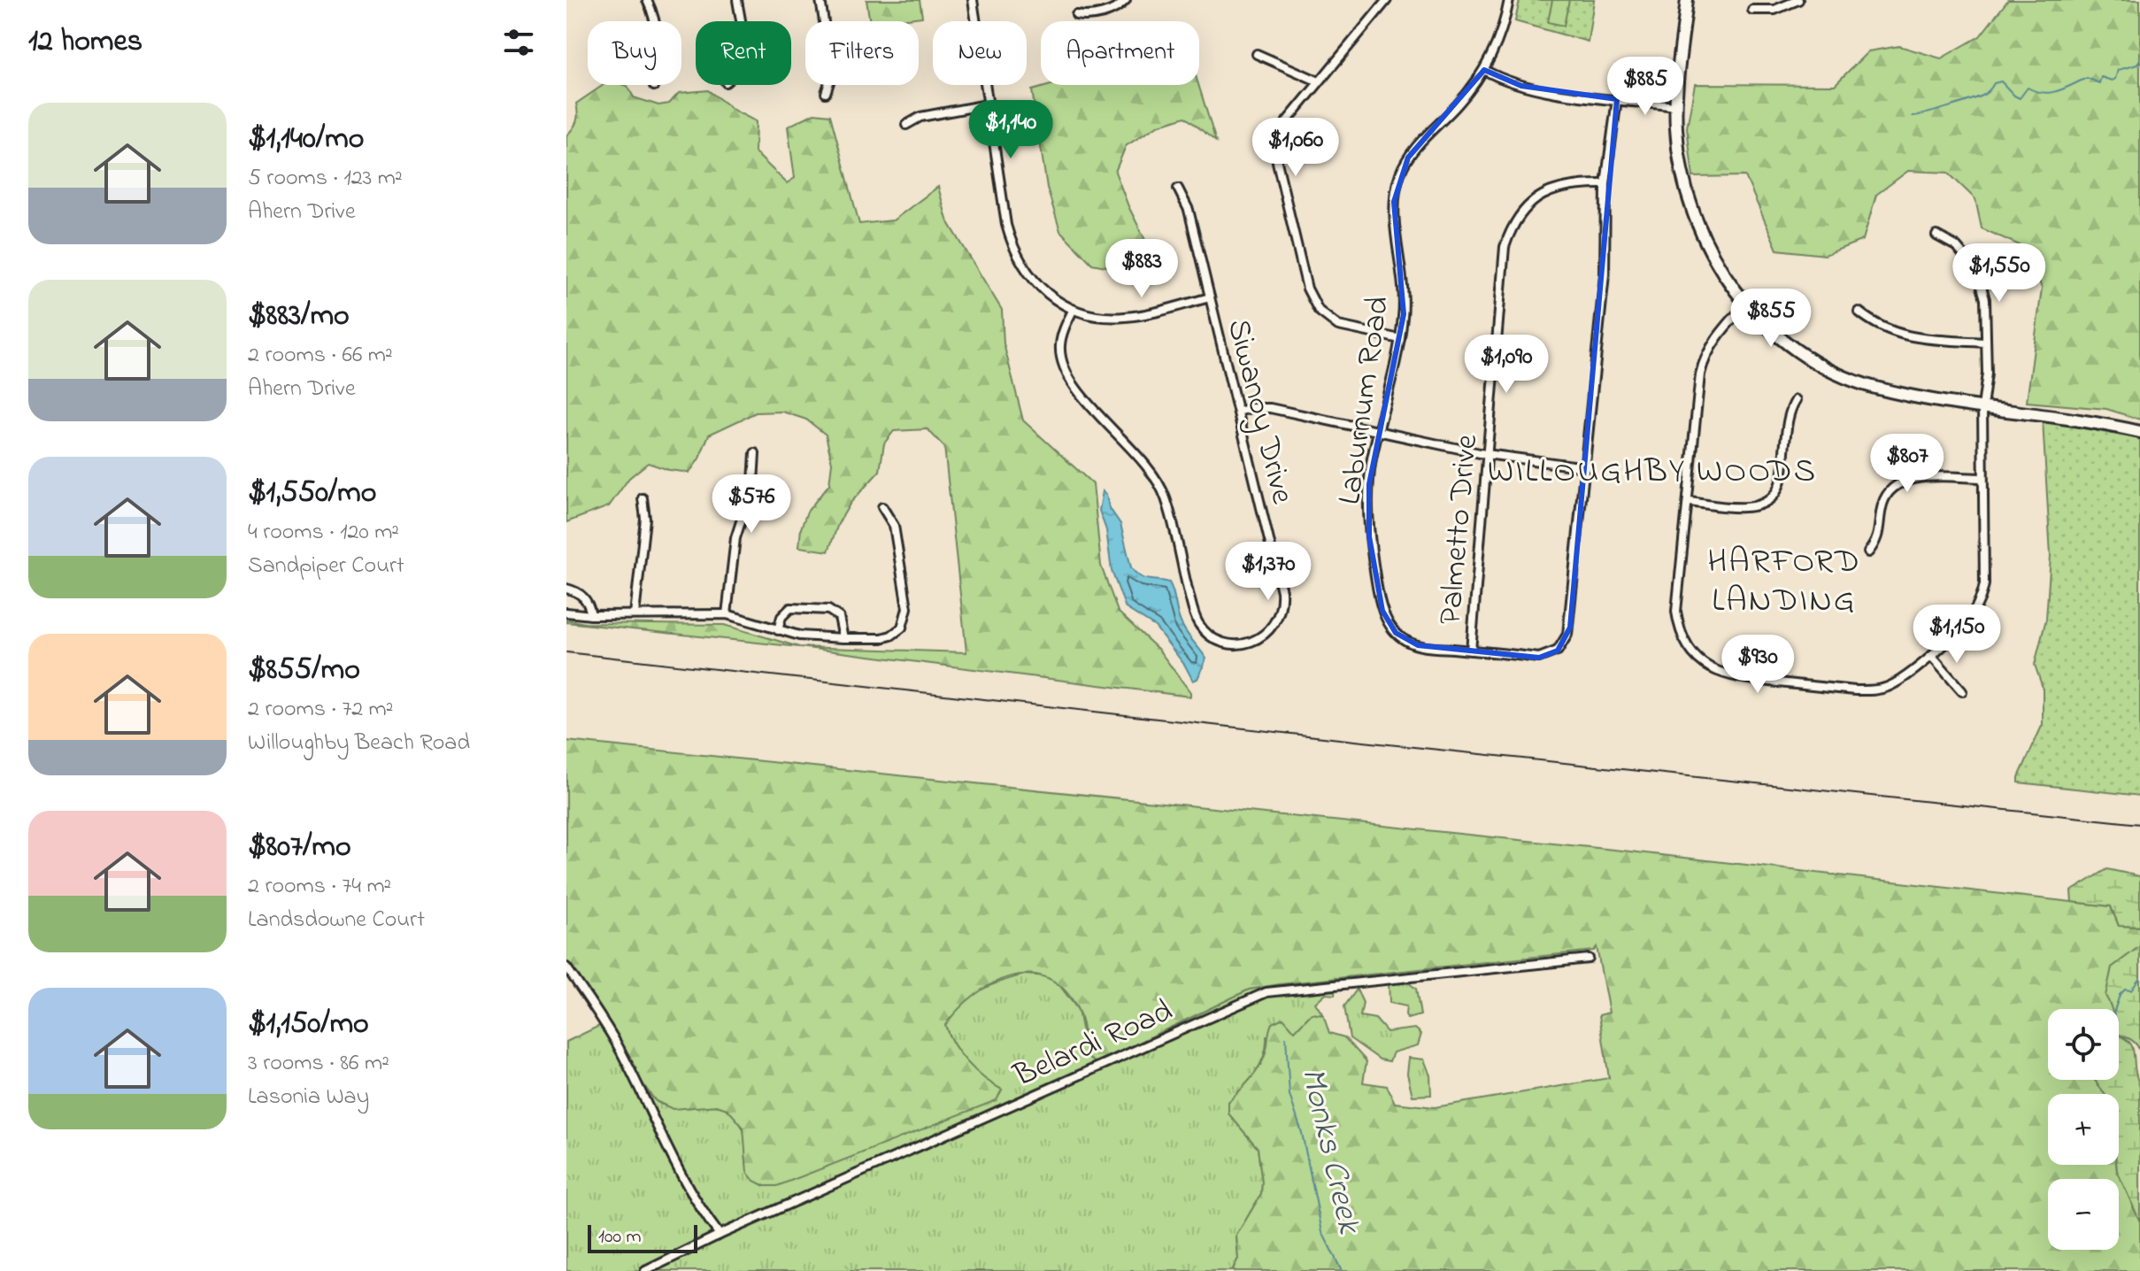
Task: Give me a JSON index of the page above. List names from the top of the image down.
{
  "streets": {
    "street": [
      "Laburnum Road",
      "Siwanoy Drive",
      "Palmetto Drive",
      "Belardi Road"
    ]
  },
  "crossings": [
    ["Laburnum Road", "Palmetto Drive"]
  ],
  "districts": ["WILLOUGHBY WOODS", "HARFORD LANDING"],
  "water": ["Monks Creek"],
  "scale_bar": "100 m",
  "page": {
    "heading": "12 homes",
    "chip": [
      "Buy",
      "Rent",
      "Filters",
      "New",
      "Apartment"
    ],
    "price": [
      "$885",
      "$1,140",
      "$1,060",
      "$883",
      "$1,550",
      "$855",
      "$1,090",
      "$807",
      "$576",
      "$1,370",
      "$1,150",
      "$930"
    ],
    "list": [
      {
        "name": "$1,140/mo",
        "note": "5 rooms · 123 m² · Ahern Drive"
      },
      {
        "name": "$883/mo",
        "note": "2 rooms · 66 m² · Ahern Drive"
      },
      {
        "name": "$1,550/mo",
        "note": "4 rooms · 120 m² · Sandpiper Court"
      },
      {
        "name": "$855/mo",
        "note": "2 rooms · 72 m² · Willoughby Beach Road"
      },
      {
        "name": "$807/mo",
        "note": "2 rooms · 74 m² · Landsdowne Court"
      },
      {
        "name": "$1,150/mo",
        "note": "3 rooms · 86 m² · Lasonia Way"
      }
    ],
    "map_buttons": ["+", "−"],
    "scale": "100 m"
  }
}
